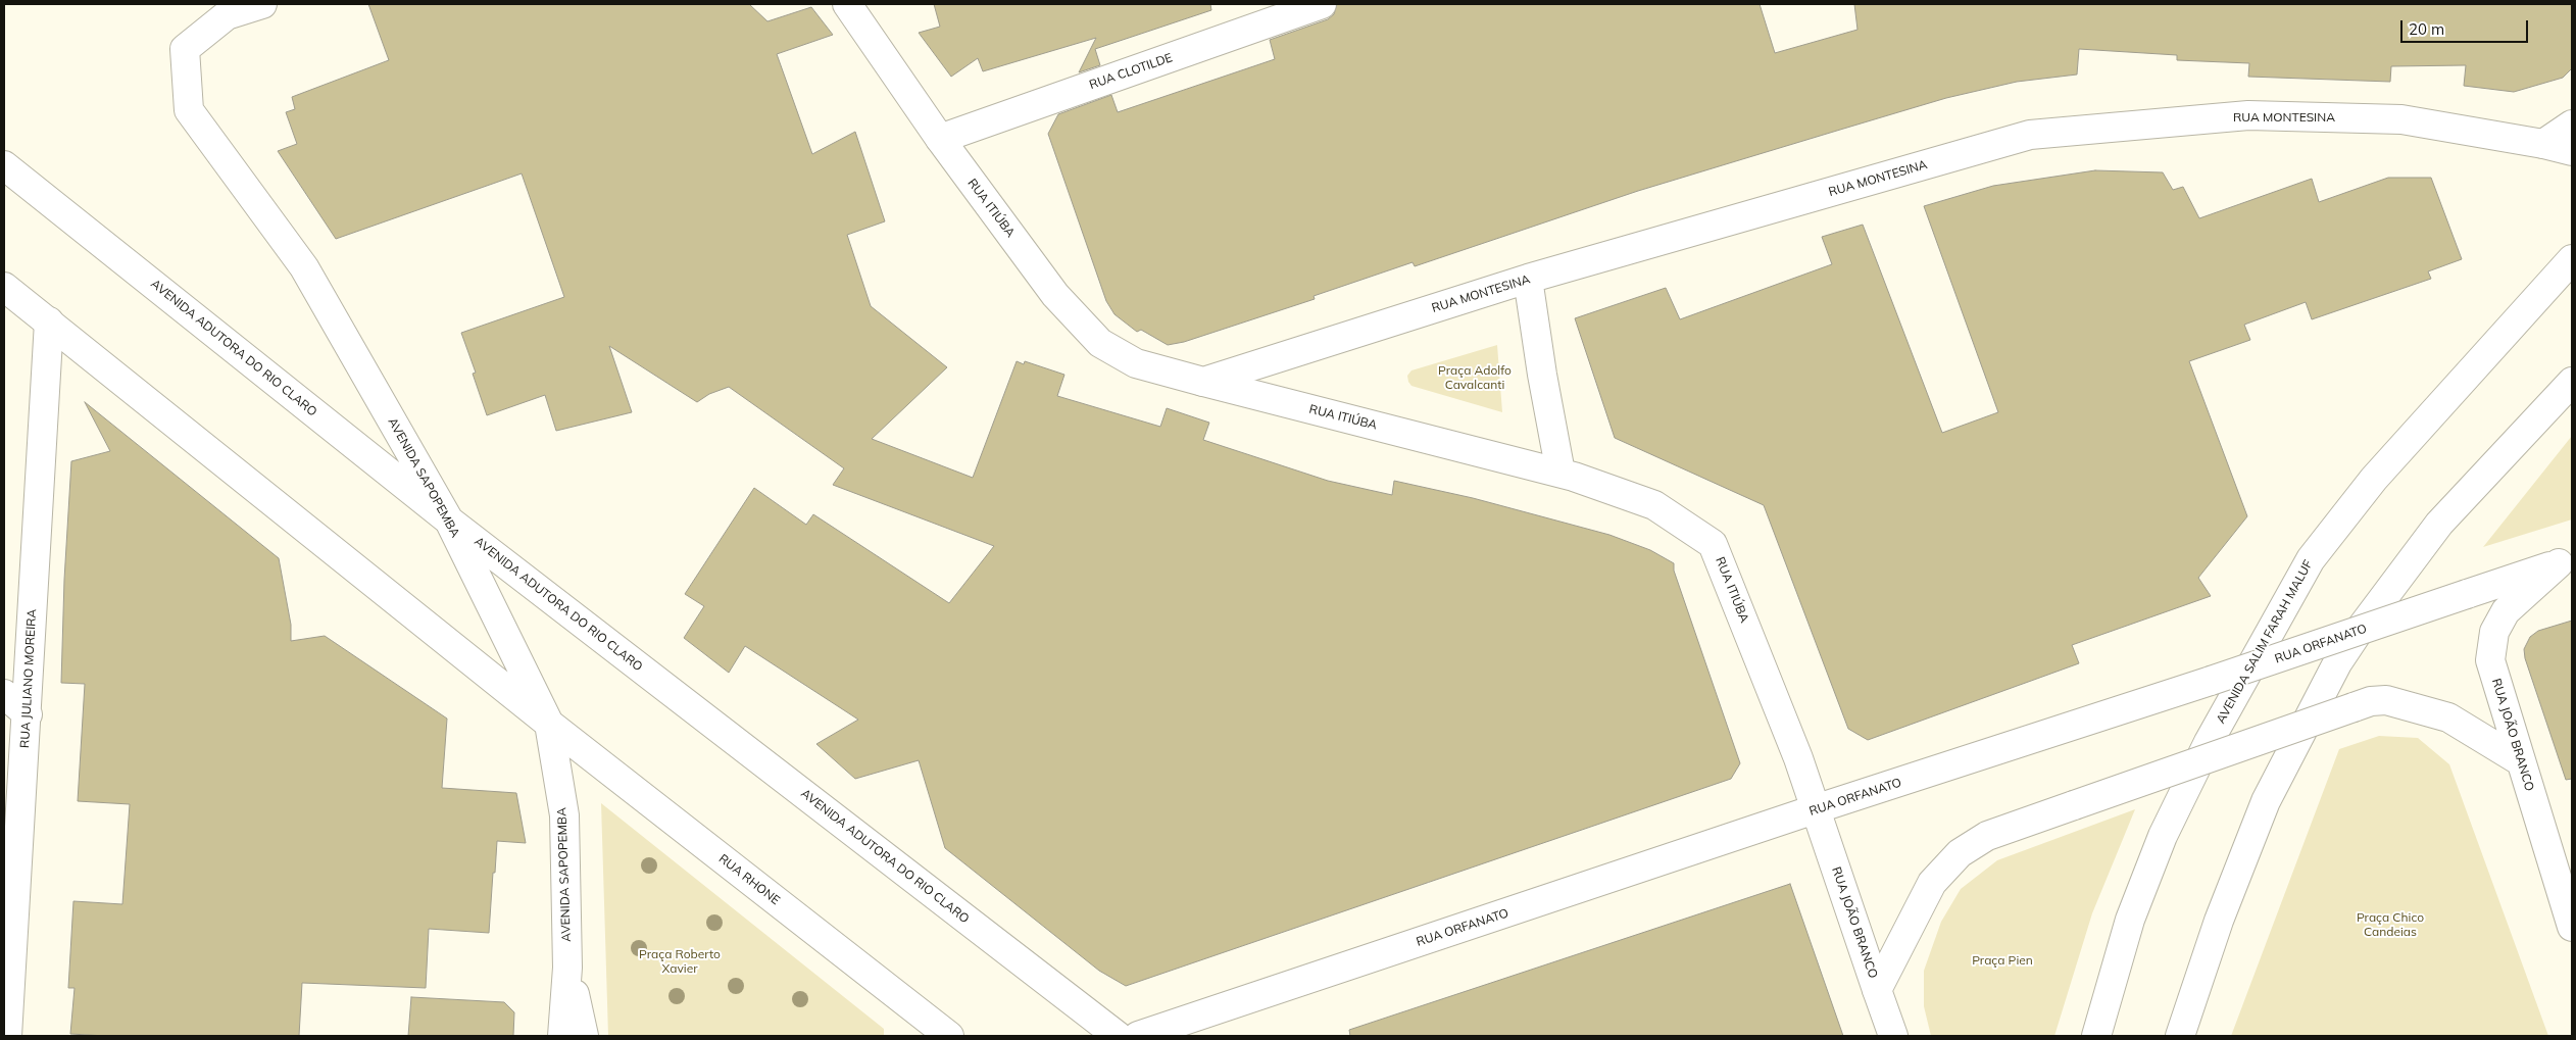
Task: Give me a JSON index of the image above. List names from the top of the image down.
{
  "streets": {
    "main road": [
      "RUA CLOTILDE",
      "RUA MONTESINA",
      "RUA ITIÚBA",
      "AVENIDA ADUTORA DO RIO CLARO",
      "AVENIDA SAPOPEMBA",
      "AVENIDA SALIM FARAH MALUF",
      "RUA ORFANATO",
      "RUA JULIANO MOREIRA",
      "RUA JOÃO BRANCO",
      "RUA RHONE"
    ]
  },
  "crossings": [
    ["RUA CLOTILDE", "RUA ITIÚBA"],
    ["RUA MONTESINA", "RUA ITIÚBA"],
    ["RUA ITIÚBA", "RUA ORFANATO"],
    ["RUA ITIÚBA", "RUA JOÃO BRANCO"],
    ["AVENIDA ADUTORA DO RIO CLARO", "AVENIDA SAPOPEMBA"],
    ["AVENIDA SAPOPEMBA", "RUA RHONE"],
    ["RUA ORFANATO", "RUA JOÃO BRANCO"]
  ],
  "parks": [
    "Praça Adolfo Cavalcanti",
    "Praça Chico Candeias",
    "Praça Roberto Xavier",
    "Praça Pien"
  ],
  "scale_bar": "20 m"
}
